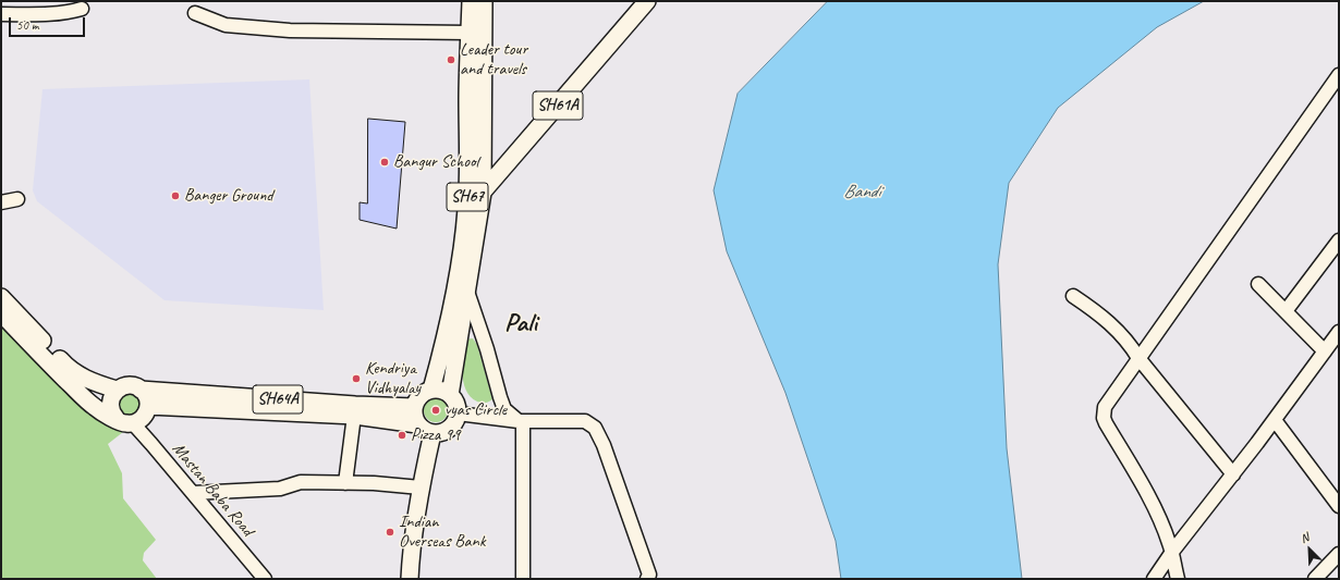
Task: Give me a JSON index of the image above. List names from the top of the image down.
{
  "streets": {
    "main road": ["SH61A", "SH67", "SH64A"],
    "street": ["Mastan Baba Road"]
  },
  "crossings": [
    ["SH61A", "SH67"],
    ["SH67", "SH64A"],
    ["SH64A", "Mastan Baba Road"]
  ],
  "districts": ["Pali"],
  "water": ["Bandi"],
  "places": [
    "Leader tour and travels",
    "Bangur School",
    "Banger Ground",
    "Kendriya Vidhyalay",
    "vyas Circle",
    "Pizza 99",
    "Indian Overseas Bank"
  ],
  "scale_bar": "50 m",
  "north": "top left"
}
